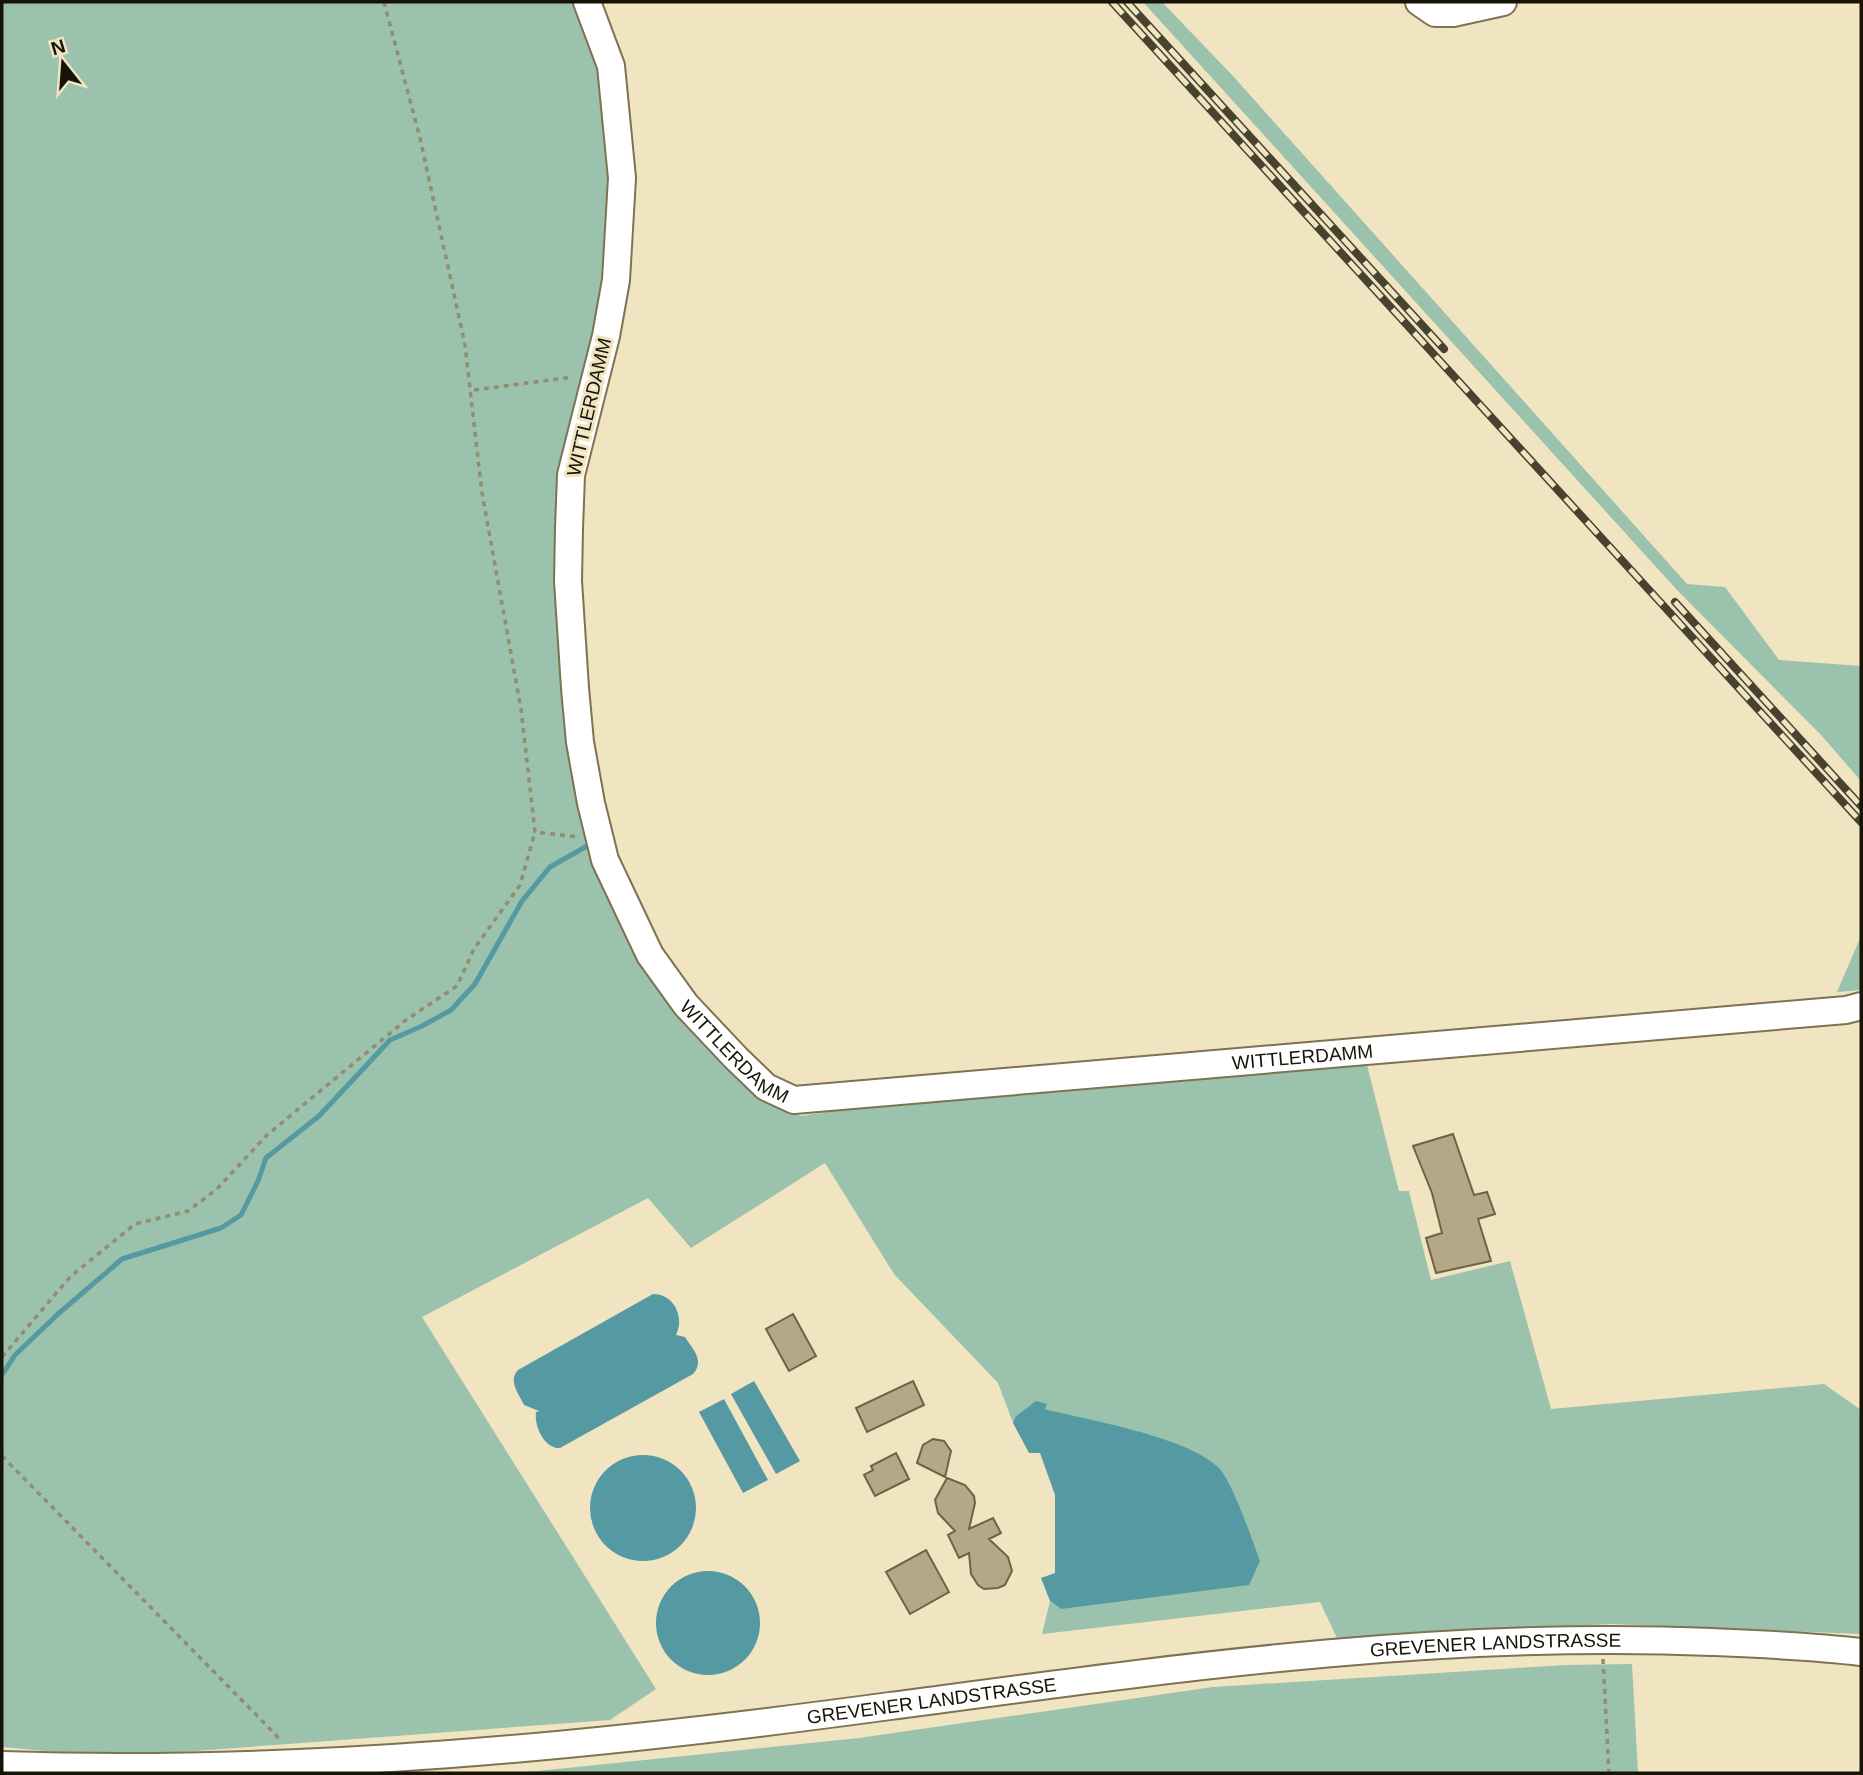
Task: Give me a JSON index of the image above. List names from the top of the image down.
{
  "streets": {
    "street": ["WITTLERDAMM", "GREVENER LANDSTRASSE"]
  },
  "north": "top"
}
